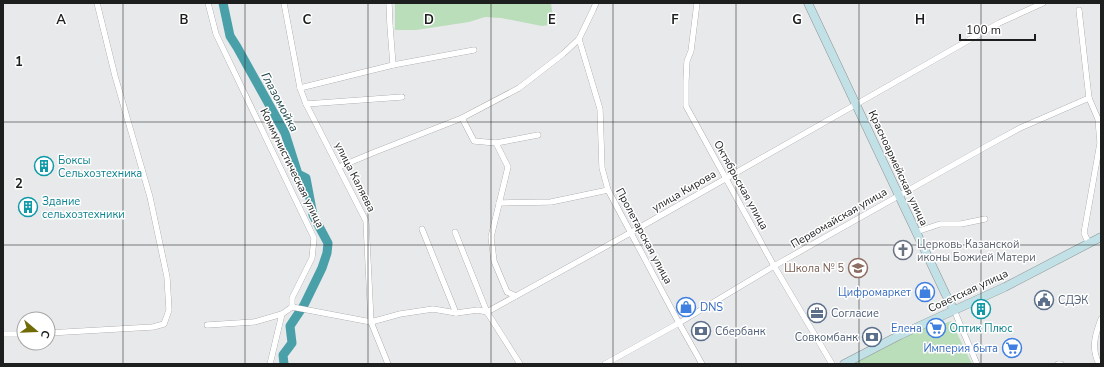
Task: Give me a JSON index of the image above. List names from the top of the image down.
{
  "streets": {
    "main road": ["Красноармейская улица", "Советская улица"],
    "street": [
      "Коммунистическая улица",
      "улица Каляева",
      "Октябрьская улица",
      "улица Кирова",
      "Первомайская улица",
      "Пролетарская улица"
    ]
  },
  "crossings": [
    ["Красноармейская улица", "улица Кирова"],
    ["Красноармейская улица", "Первомайская улица"],
    ["Красноармейская улица", "Советская улица"],
    ["Октябрьская улица", "улица Кирова"],
    ["Октябрьская улица", "Первомайская улица"],
    ["улица Кирова", "Пролетарская улица"],
    ["Первомайская улица", "Пролетарская улица"]
  ],
  "water": ["Глазомойка"],
  "places": {
    "building": ["Боксы Сельхозтехника", "Здание сельхозтехники", "Оптик Плюс"],
    "church": ["Церковь Казанской иконы Божией Матери"],
    "school or university": ["Школа № 5"],
    "shop": ["Цифромаркет", "DNS"],
    "public building": ["СДЭК"],
    "office": ["Согласие"],
    "supermarket": ["Елена", "Империя быта"],
    "bank": ["Сбербанк", "Совкомбанк"]
  },
  "scale_bar": "100 m",
  "north": "right",
  "grid": {
    "columns": [
      "A",
      "B",
      "C",
      "D",
      "E",
      "F",
      "G",
      "H"
    ],
    "rows": ["1", "2"]
  }
}
